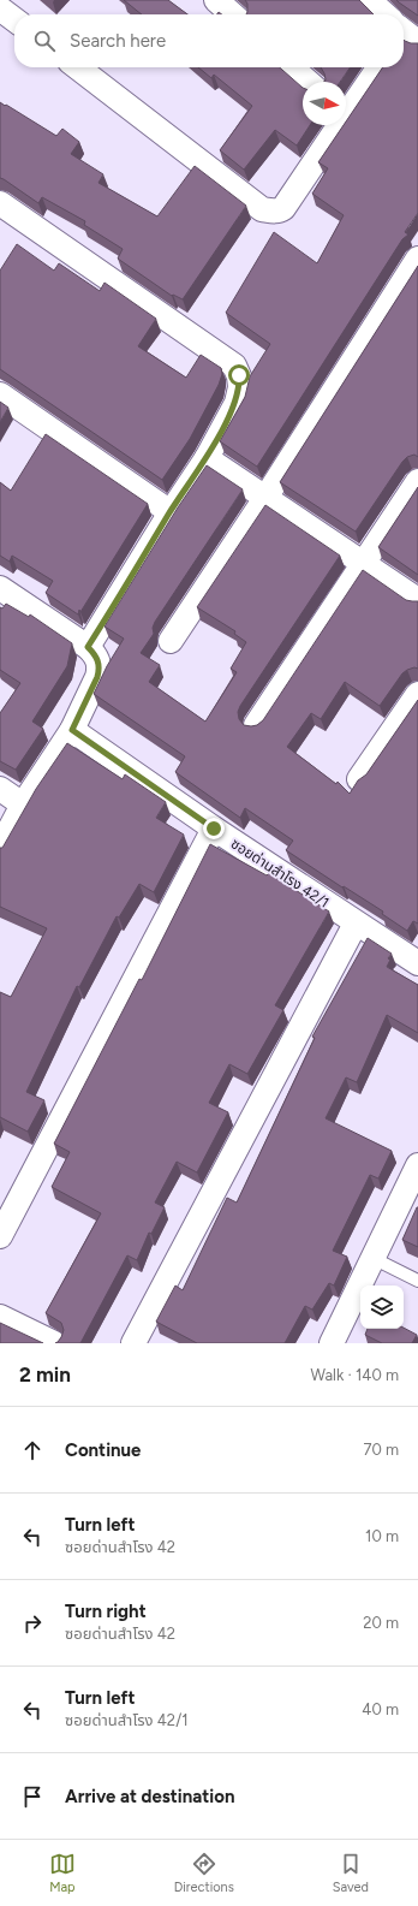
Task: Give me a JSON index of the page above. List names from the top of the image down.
{
  "streets": {
    "street": ["ซอยด่านสำโรง 42/1"]
  },
  "north": "right",
  "page": {
    "search": "Search here",
    "heading": ["2 min", "Walk · 140 m"],
    "list": [
      ["Continue", "70 m"],
      ["Turn left", "ซอยด่านสำโรง 42", "10 m"],
      ["Turn right", "ซอยด่านสำโรง 42", "20 m"],
      ["Turn left", "ซอยด่านสำโรง 42/1", "40 m"],
      "Arrive at destination"
    ],
    "nav": ["Map", "Directions", "Saved"]
  }
}
